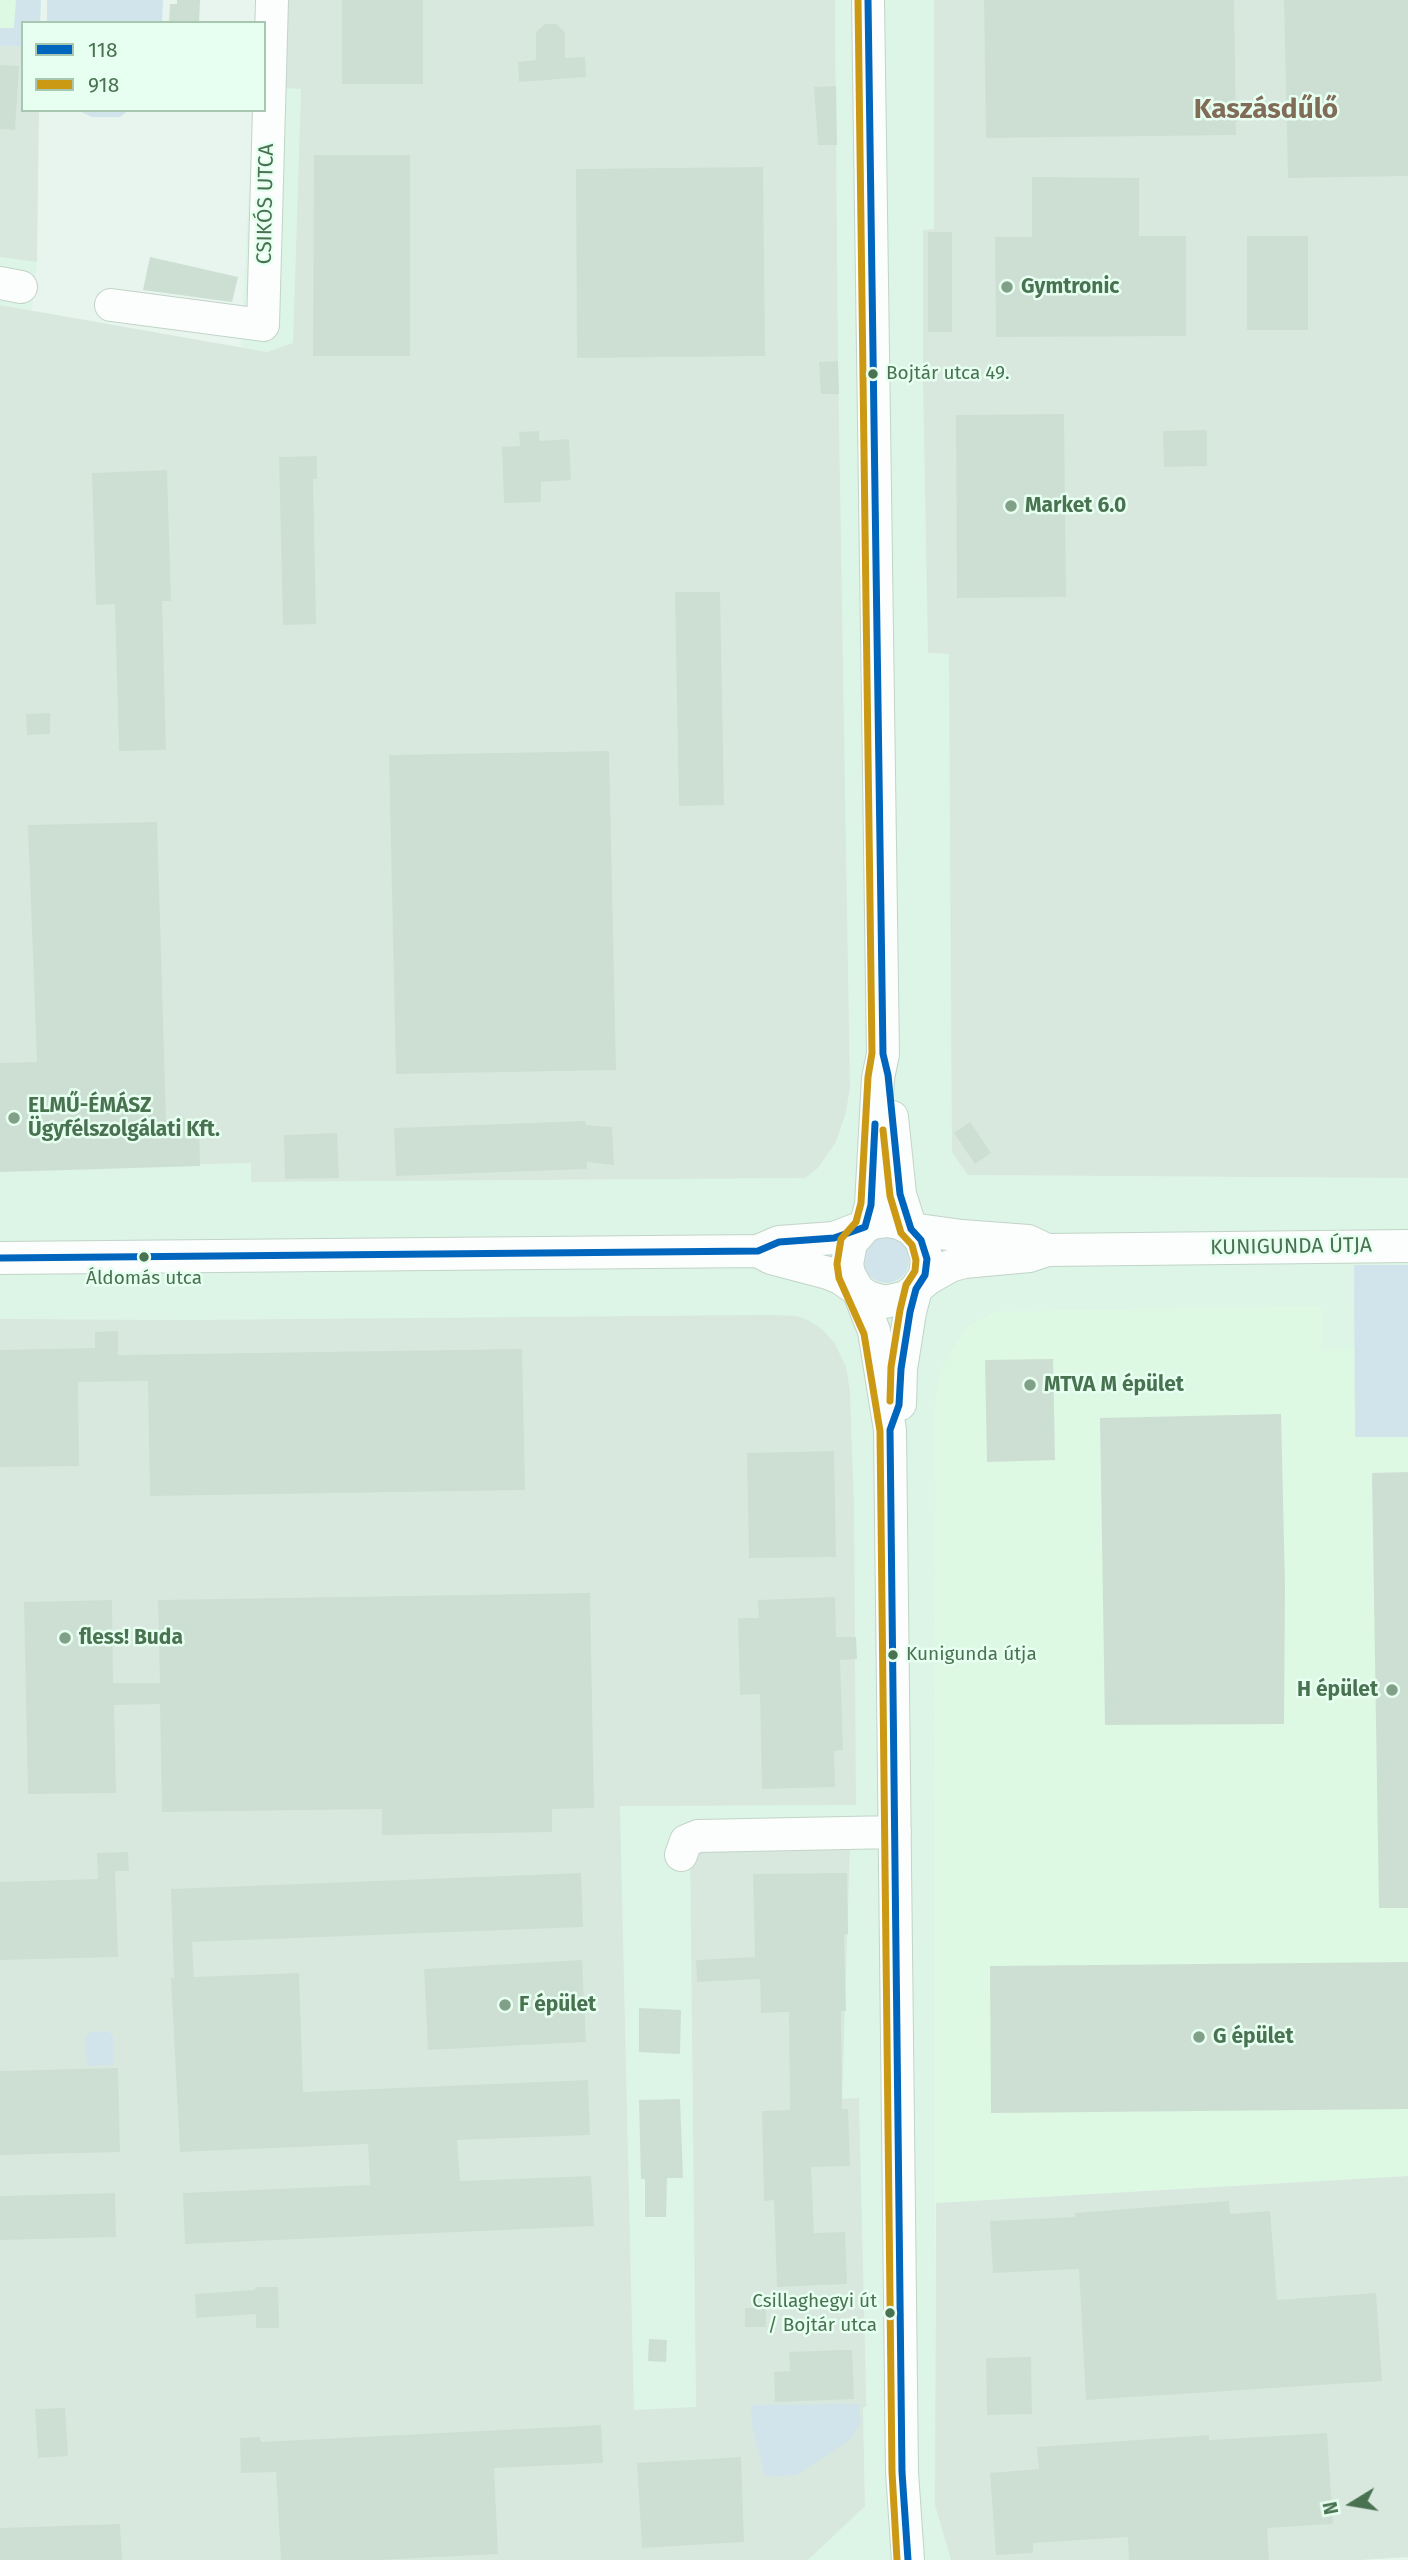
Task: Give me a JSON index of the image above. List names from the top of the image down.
{
  "streets": {
    "street": ["CSIKÓS UTCA", "KUNIGUNDA ÚTJA"]
  },
  "districts": ["Kaszásdűlő"],
  "places": [
    "Gymtronic",
    "Bojtár utca 49.",
    "Market 6.0",
    "ELMŰ-ÉMÁSZ Ügyfélszolgálati Kft.",
    "Áldomás utca",
    "MTVA M épület",
    "fless! Buda",
    "Kunigunda útja",
    "H épület",
    "F épület",
    "G épület",
    "Csillaghegyi út / Bojtár utca"
  ],
  "lines": ["transit line 118", "transit line 918"],
  "legend": ["118", "918"],
  "north": "left"
}
